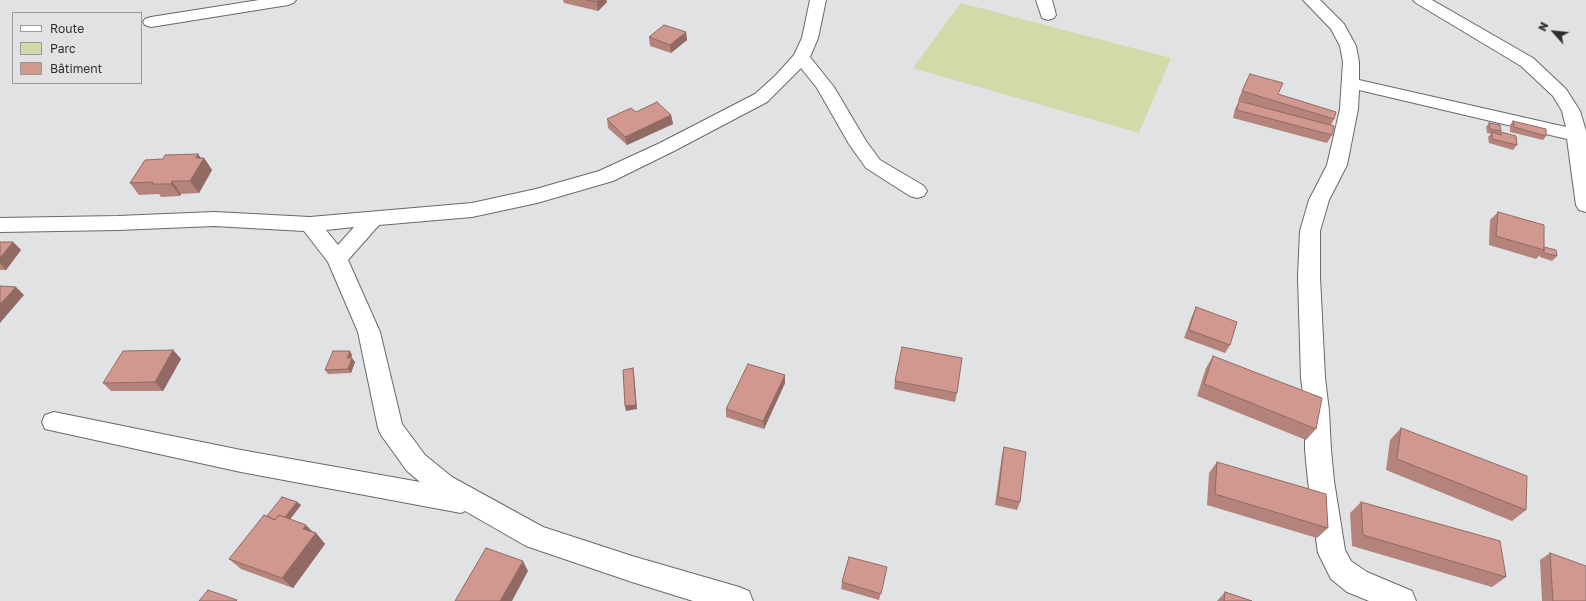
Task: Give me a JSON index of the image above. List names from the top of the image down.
{
  "legend": ["Route", "Parc", "Bâtiment"],
  "north": "top left"
}
